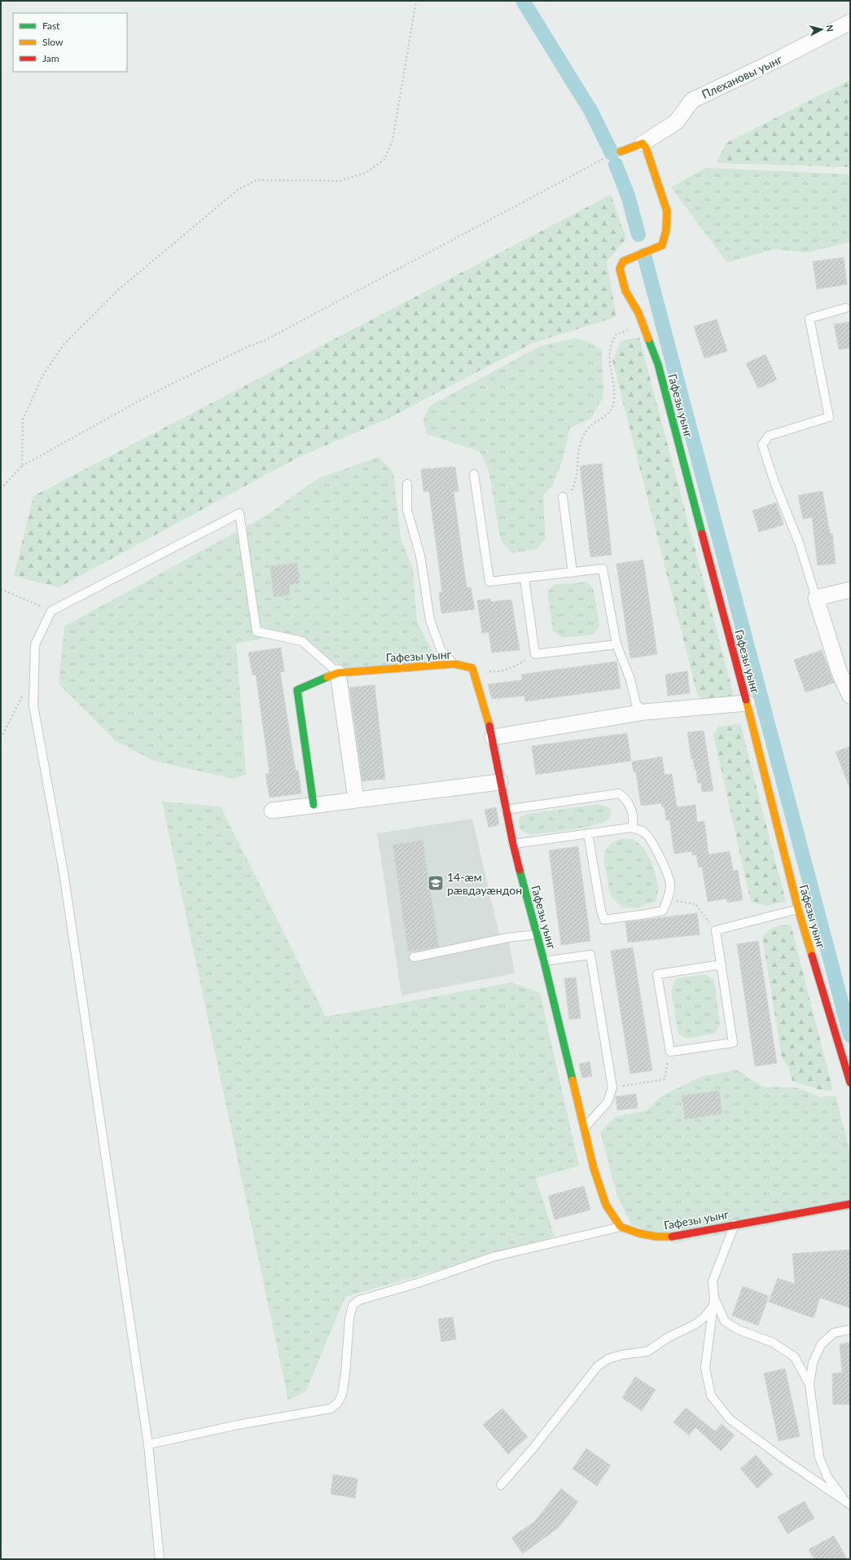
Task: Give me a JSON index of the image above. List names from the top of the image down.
{
  "streets": {
    "street": ["Плехановы уынг", "Гафезы уынг"]
  },
  "crossings": [
    ["Плехановы уынг", "Гафезы уынг"]
  ],
  "places": {
    "school or university": ["14-æм рӕвдауӕндон"]
  },
  "legend": ["Fast", "Slow", "Jam"],
  "north": "right"
}
